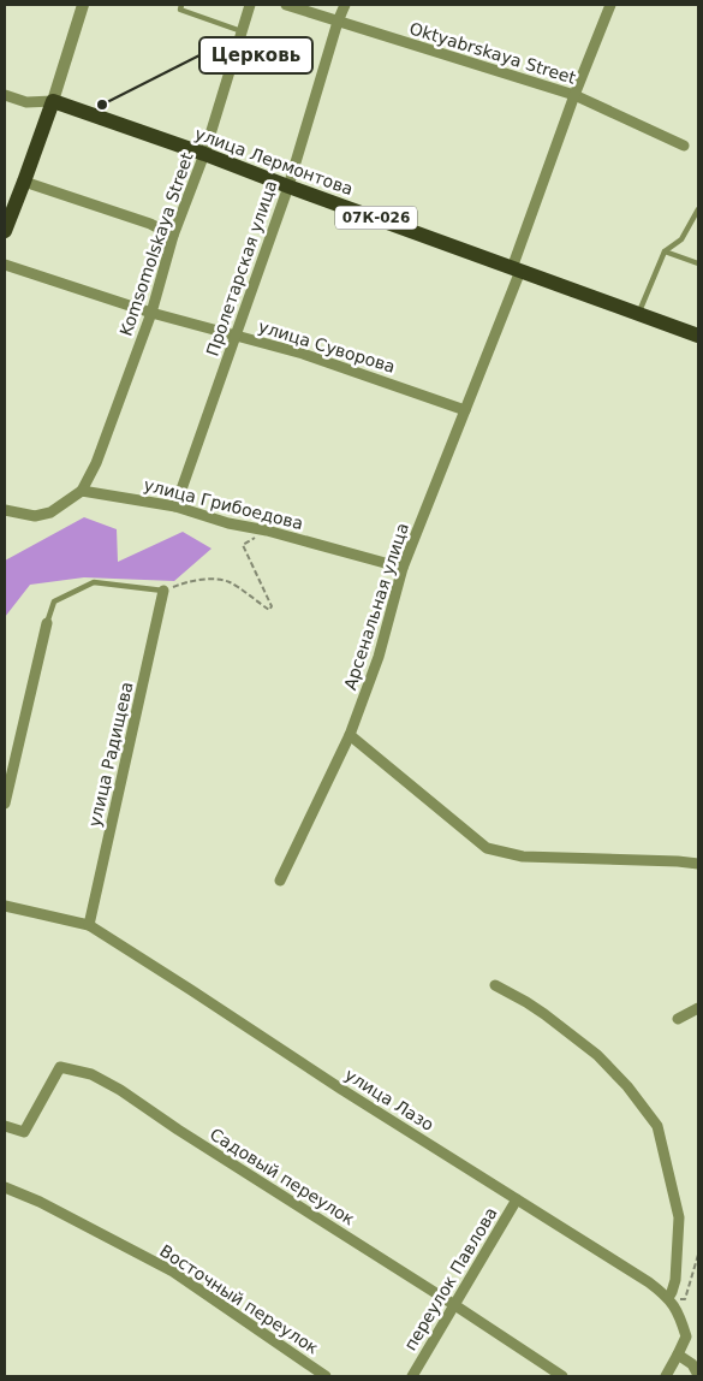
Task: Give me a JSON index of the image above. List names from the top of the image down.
{
  "streets": {
    "main road": ["улица Лермонтова", "07К-026"],
    "street": [
      "Oktyabrskaya Street",
      "Komsomolskaya Street",
      "Пролетарская улица",
      "улица Суворова",
      "улица Грибоедова",
      "Арсенальная улица",
      "улица Радищева",
      "улица Лазо",
      "Садовый переулок",
      "переулок Павлова",
      "Восточный переулок"
    ]
  },
  "crossings": [
    ["Oktyabrskaya Street", "Пролетарская улица"],
    ["Oktyabrskaya Street", "Арсенальная улица"],
    ["улица Лермонтова", "Komsomolskaya Street"],
    ["улица Лермонтова", "Пролетарская улица"],
    ["улица Лермонтова", "Арсенальная улица"],
    ["Komsomolskaya Street", "улица Суворова"],
    ["Komsomolskaya Street", "улица Грибоедова"],
    ["Пролетарская улица", "улица Суворова"],
    ["Пролетарская улица", "улица Грибоедова"],
    ["улица Суворова", "Арсенальная улица"],
    ["улица Грибоедова", "Арсенальная улица"],
    ["улица Радищева", "улица Лазо"],
    ["улица Лазо", "переулок Павлова"],
    ["Садовый переулок", "переулок Павлова"]
  ],
  "places": ["Церковь"]
}
